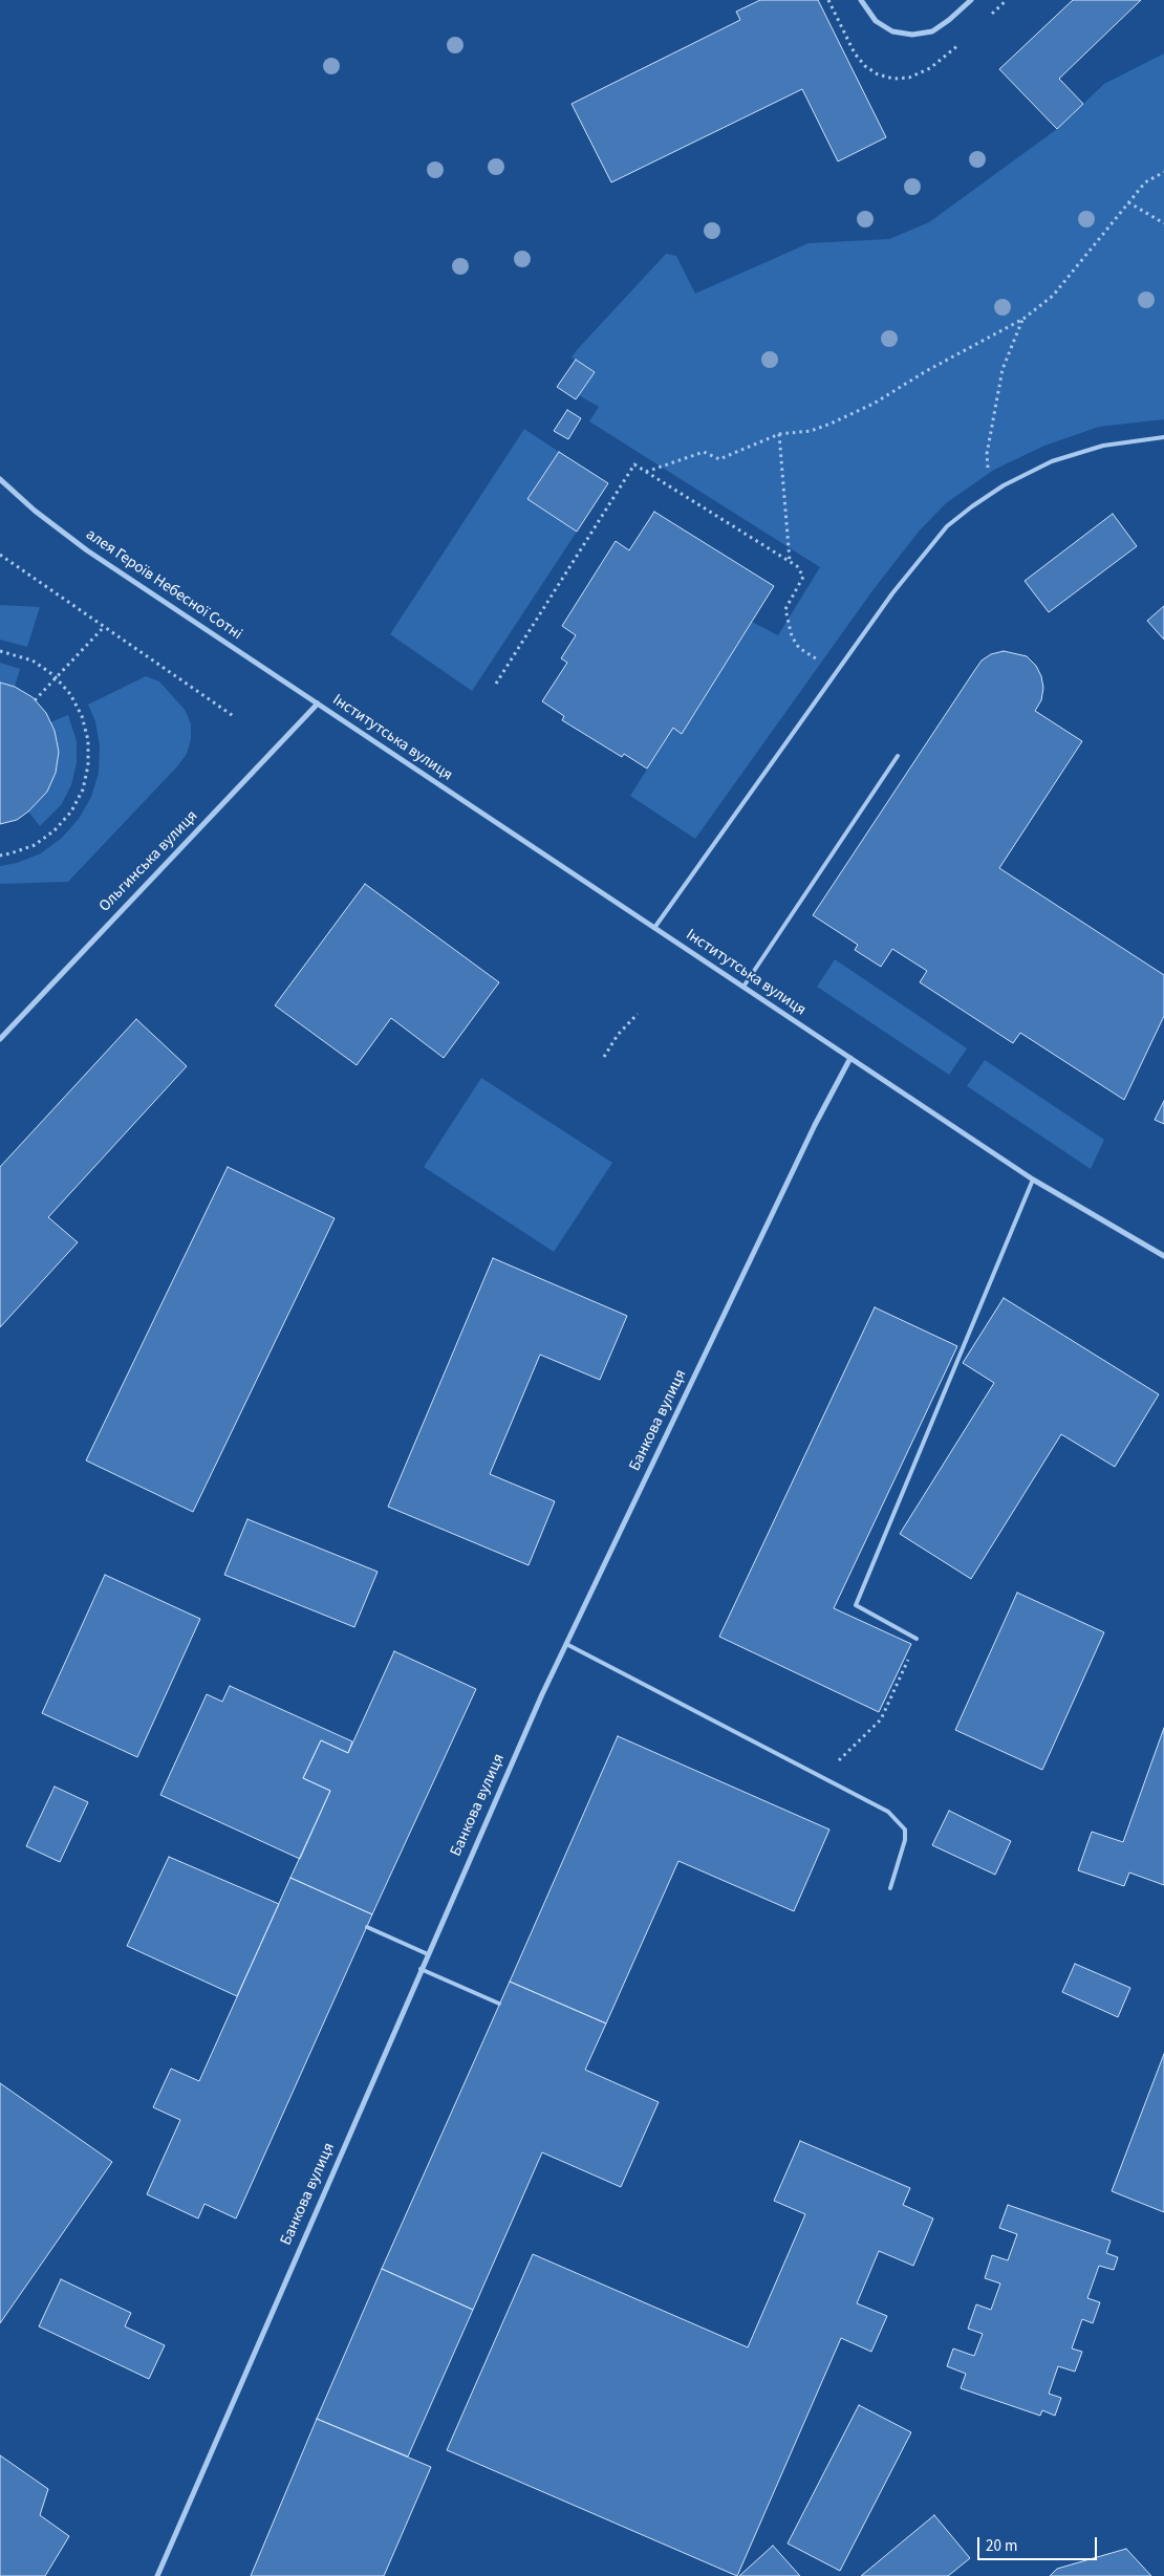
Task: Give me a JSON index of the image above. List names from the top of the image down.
{
  "streets": {
    "street": [
      "алея Героїв Небесної Сотні",
      "Інститутська вулиця",
      "Ольгинська вулиця",
      "Банкова вулиця"
    ]
  },
  "crossings": [
    ["алея Героїв Небесної Сотні", "Інститутська вулиця"],
    ["алея Героїв Небесної Сотні", "Ольгинська вулиця"],
    ["Інститутська вулиця", "Ольгинська вулиця"],
    ["Інститутська вулиця", "Банкова вулиця"]
  ],
  "scale_bar": "20 m"
}
